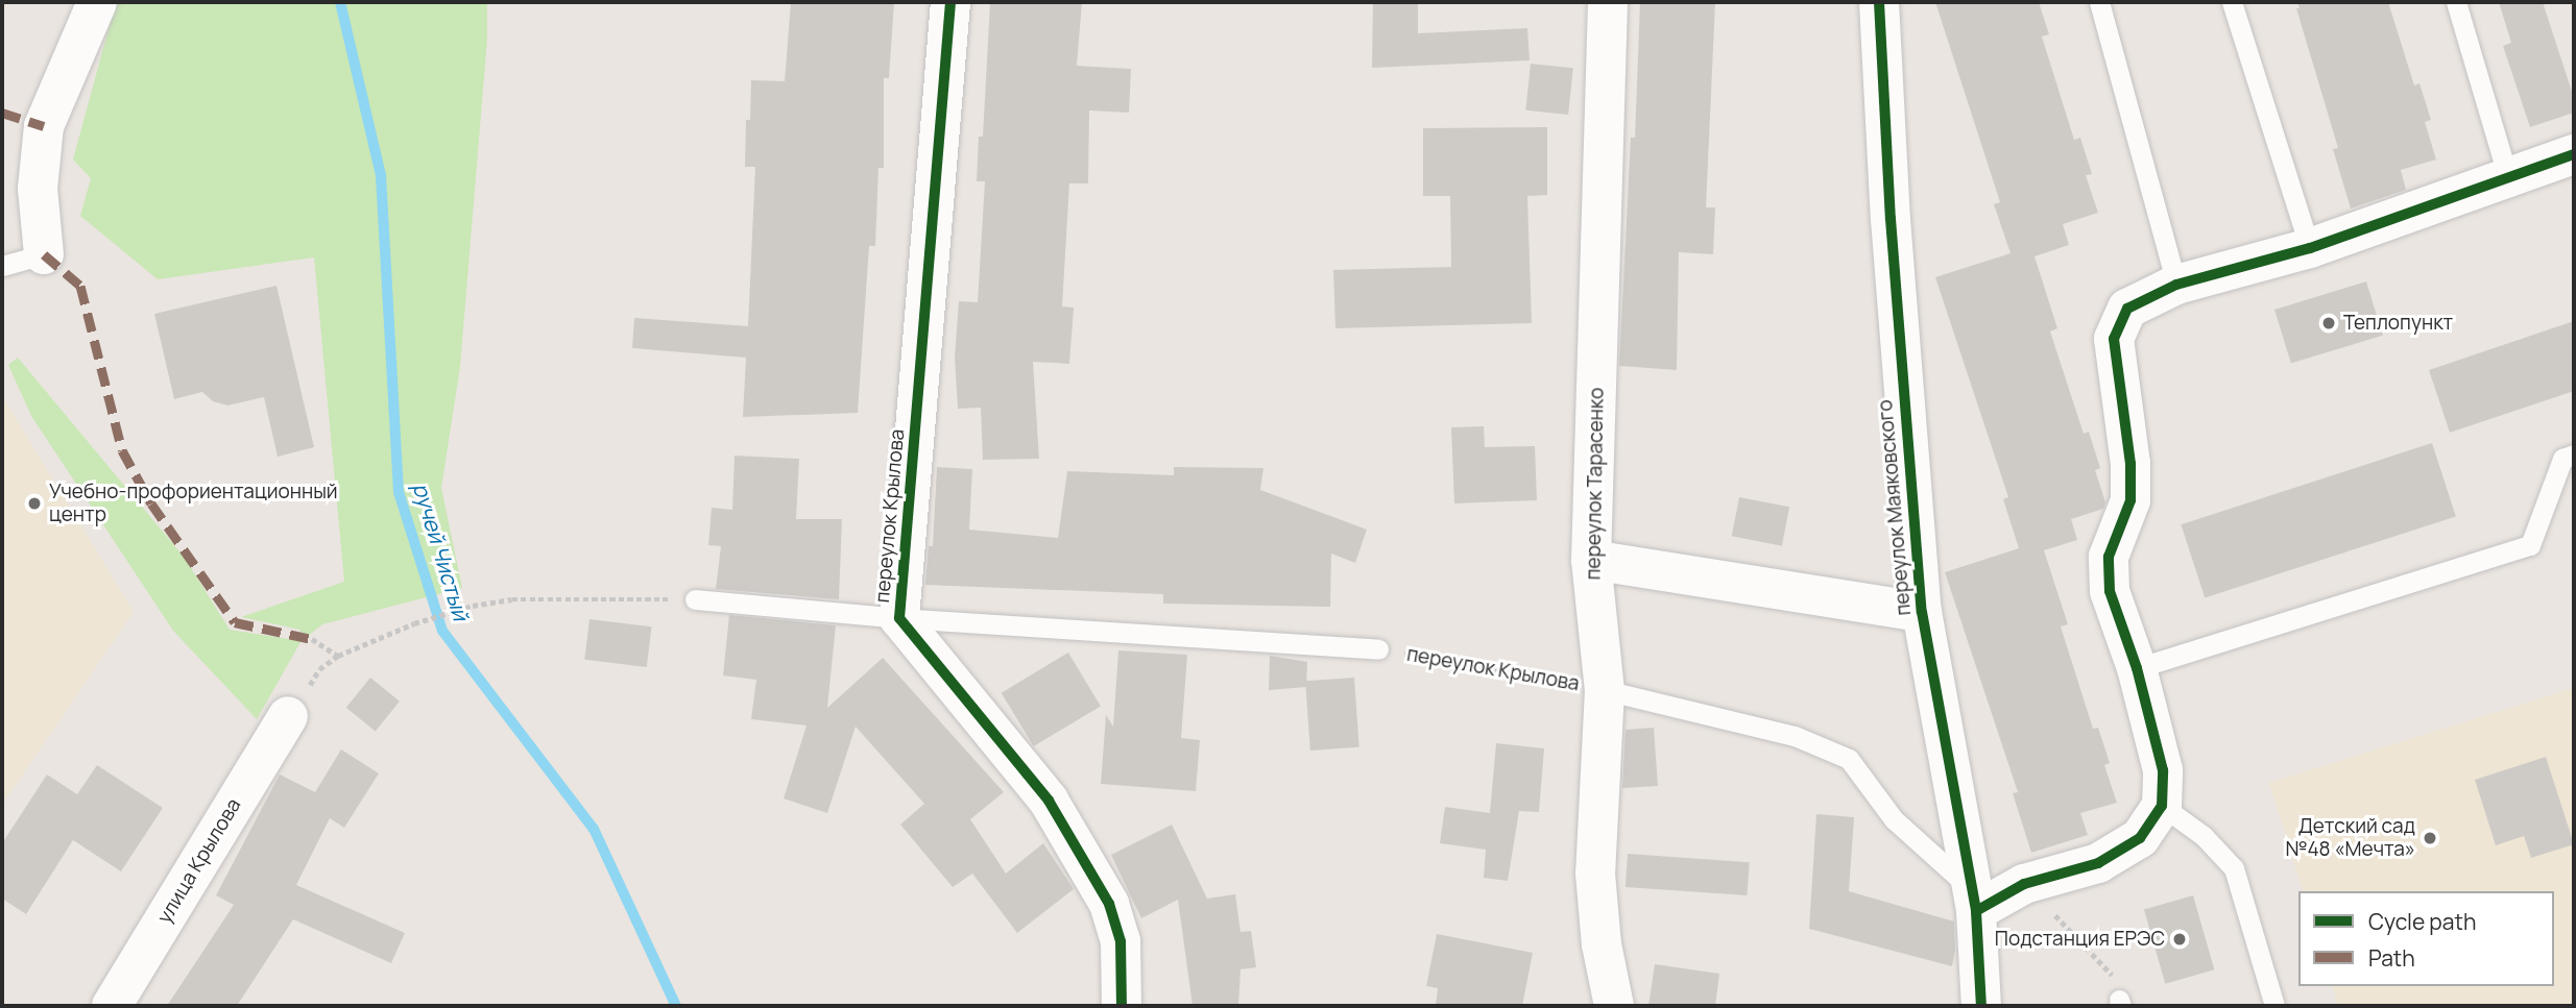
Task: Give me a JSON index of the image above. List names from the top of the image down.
{
  "streets": {
    "street": [
      "переулок Тарасенко",
      "переулок Маяковского",
      "переулок Крылова",
      "улица Крылова"
    ]
  },
  "crossings": [
    ["переулок Тарасенко", "переулок Крылова"]
  ],
  "water": ["ручей Чистый"],
  "places": [
    "Теплопункт",
    "Учебно-профориентационный центр",
    "Детский сад №48 «Мечта»",
    "Подстанция ЕРЭС"
  ],
  "legend": ["Cycle path", "Path"]
}
